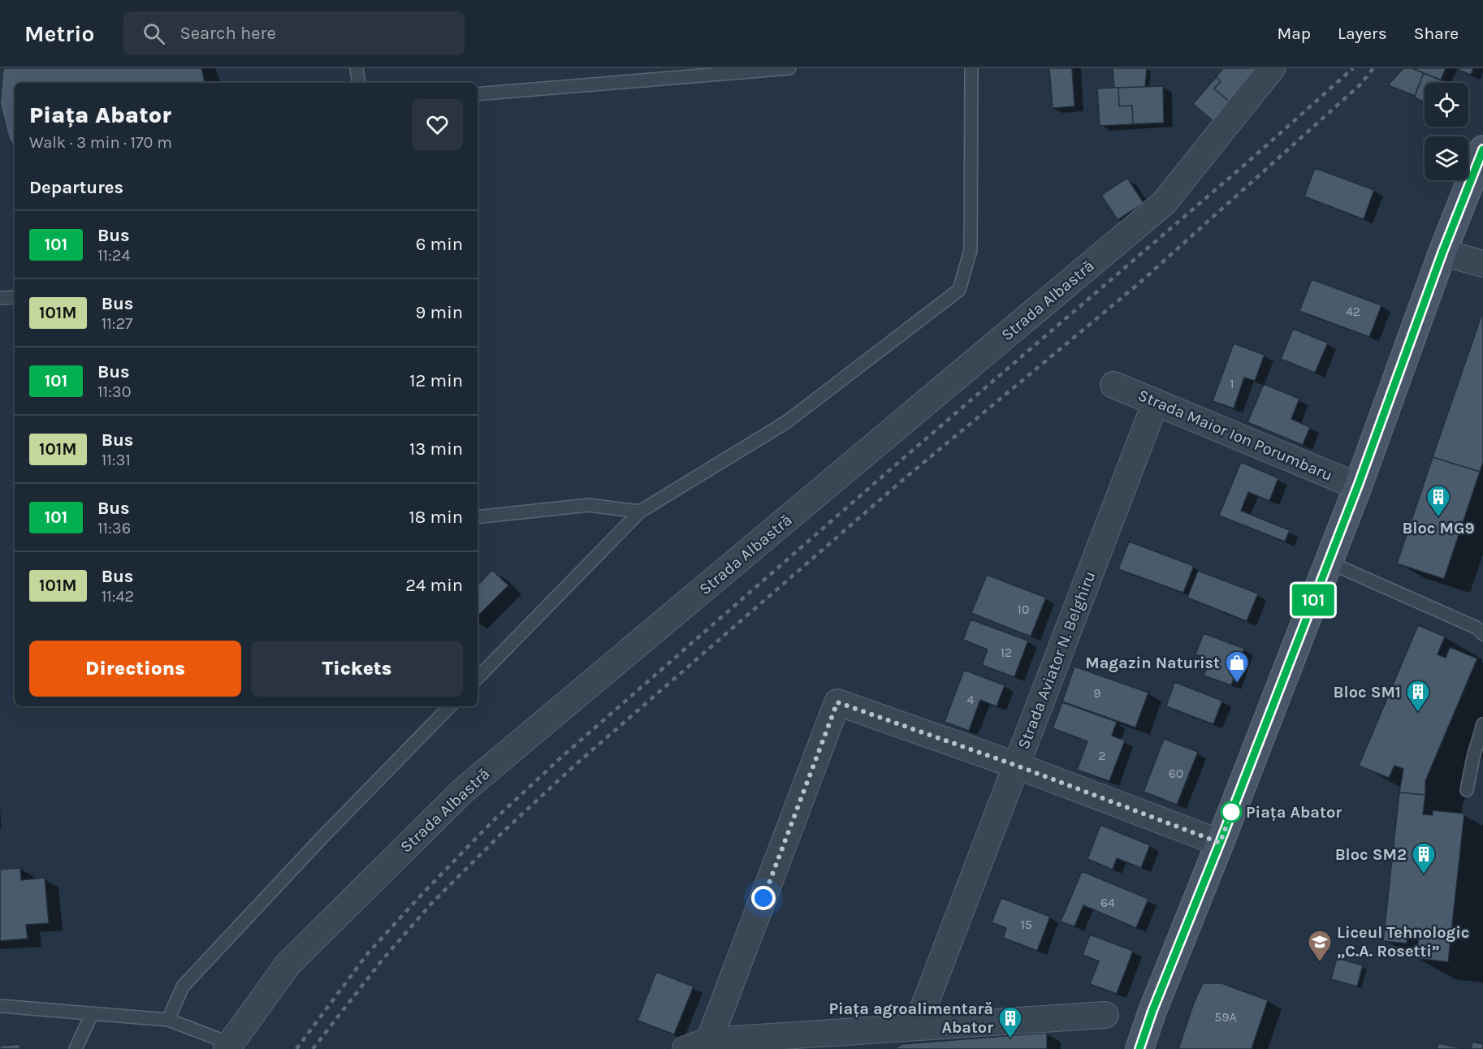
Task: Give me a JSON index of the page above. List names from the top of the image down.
{
  "streets": {
    "street": ["Strada Albastră", "Strada Maior Ion Porumbaru", "Strada Aviator N. Belghiru"]
  },
  "crossings": [
    ["Strada Maior Ion Porumbaru", "Strada Aviator N. Belghiru"]
  ],
  "places": {
    "building": [
      "Bloc MG9",
      "Bloc SM1",
      "Bloc SM2",
      "Piața agroalimentară Abator"
    ],
    "shop": ["Magazin Naturist"],
    "other": ["Piața Abator"],
    "school or university": ["Liceul Tehnologic „C.A. Rosetti”"]
  },
  "lines": ["bus line 101"],
  "house_numbers": [
    "42",
    "1",
    "10",
    "12",
    "9",
    "4",
    "2",
    "60",
    "64",
    "15",
    "59A"
  ],
  "page": {
    "header": "Metrio",
    "search": "Search here",
    "nav": ["Map", "Layers", "Share"],
    "on_map": "101",
    "heading": [
      ["Piața Abator", "Walk · 3 min · 170 m"],
      "Departures"
    ],
    "list": [
      {
        "mark": "101",
        "name": "Bus",
        "note": "11:24",
        "value": "6 min"
      },
      {
        "mark": "101M",
        "name": "Bus",
        "note": "11:27",
        "value": "9 min"
      },
      {
        "mark": "101",
        "name": "Bus",
        "note": "11:30",
        "value": "12 min"
      },
      {
        "mark": "101M",
        "name": "Bus",
        "note": "11:31",
        "value": "13 min"
      },
      {
        "mark": "101",
        "name": "Bus",
        "note": "11:36",
        "value": "18 min"
      },
      {
        "mark": "101M",
        "name": "Bus",
        "note": "11:42",
        "value": "24 min"
      }
    ],
    "buttons": ["Directions", "Tickets"]
  }
}
